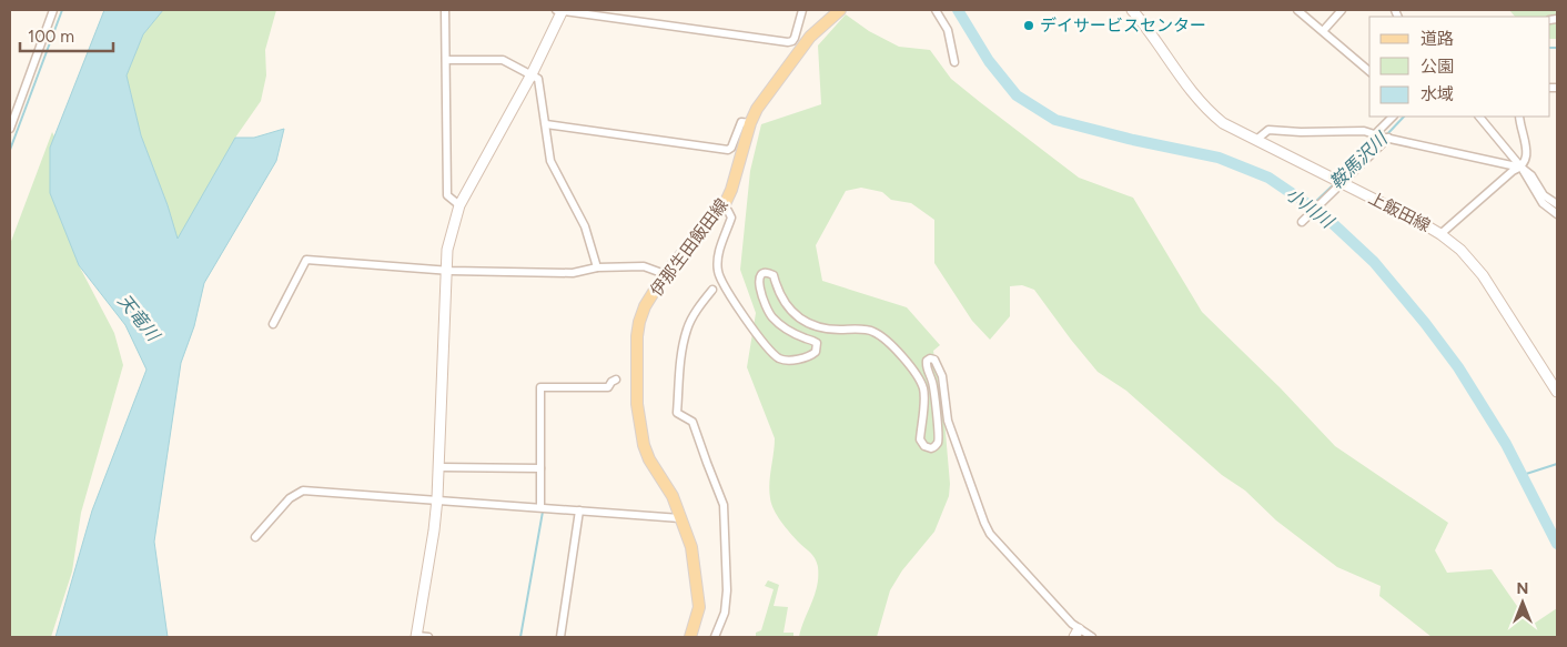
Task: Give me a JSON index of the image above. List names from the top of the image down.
{
  "streets": {
    "main road": ["伊那生田飯田線"],
    "street": ["上飯田線"]
  },
  "water": ["鞍馬沢川", "小川川", "天竜川"],
  "places": ["デイサービスセンター"],
  "legend": ["道路", "公園", "水域"],
  "scale_bar": "100 m",
  "north": "top"
}
